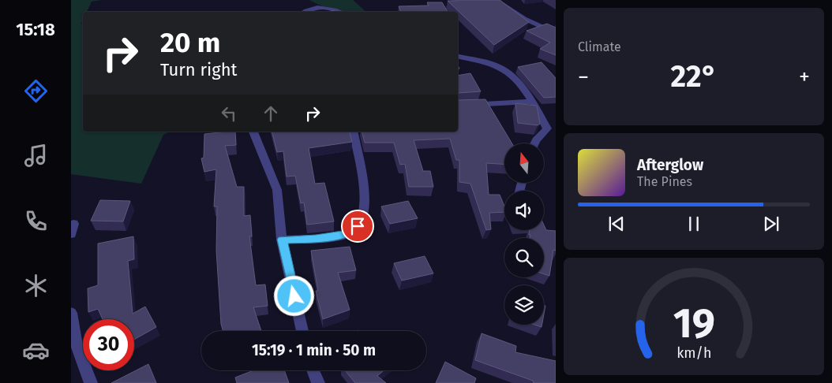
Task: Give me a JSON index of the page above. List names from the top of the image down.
{
  "north": "top",
  "page": {
    "tabs": "15:18",
    "tile": "Climate",
    "turn": ["20 m", "Turn right"],
    "heat": ["−", "22°", "+"],
    "song": ["Afterglow", "The Pines"],
    "limit": "30",
    "trip": "15:19 · 1 min · 50 m",
    "gauge": ["19", "km/h"]
  }
}
